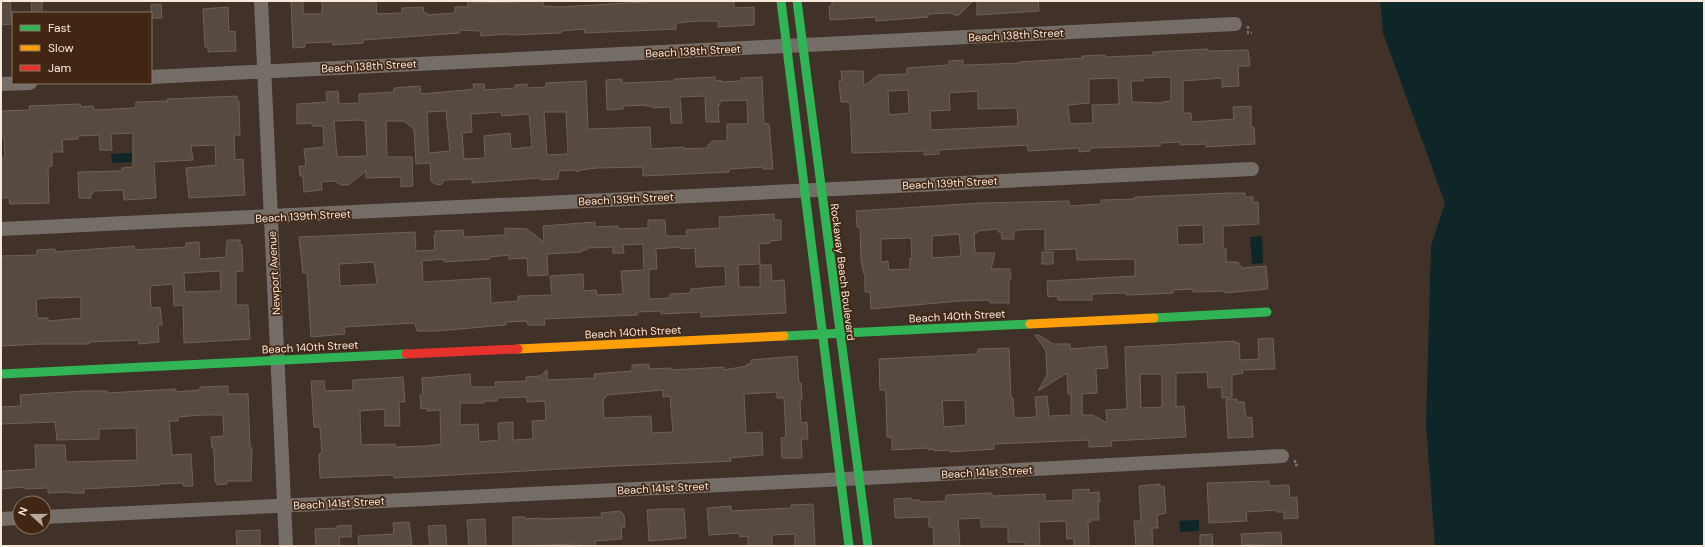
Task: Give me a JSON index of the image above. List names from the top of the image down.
{
  "streets": {
    "street": [
      "Beach 138th Street",
      "Beach 139th Street",
      "Rockaway Beach Boulevard",
      "Newport Avenue",
      "Beach 140th Street",
      "Beach 141st Street"
    ]
  },
  "crossings": [
    ["Beach 138th Street", "Rockaway Beach Boulevard"],
    ["Beach 138th Street", "Newport Avenue"],
    ["Beach 139th Street", "Rockaway Beach Boulevard"],
    ["Beach 139th Street", "Newport Avenue"],
    ["Rockaway Beach Boulevard", "Beach 140th Street"],
    ["Rockaway Beach Boulevard", "Beach 141st Street"],
    ["Newport Avenue", "Beach 140th Street"],
    ["Newport Avenue", "Beach 141st Street"]
  ],
  "legend": ["Fast", "Slow", "Jam"],
  "north": "left"
}
